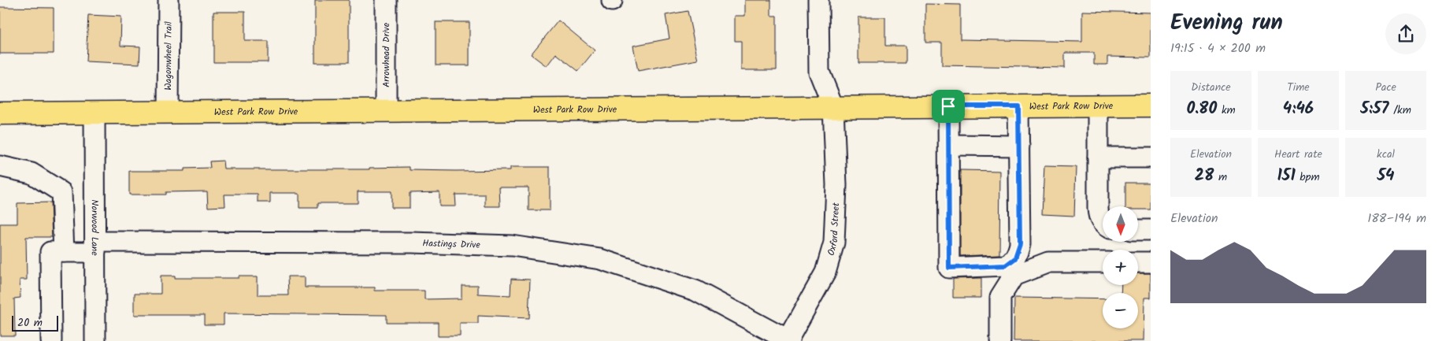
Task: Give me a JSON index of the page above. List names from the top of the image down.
{
  "streets": {
    "main road": ["West Park Row Drive"],
    "street": [
      "Arrowhead Drive",
      "Wagonwheel Trail",
      "Norwood Lane",
      "Oxford Street",
      "Hastings Drive"
    ]
  },
  "crossings": [
    ["Arrowhead Drive", "West Park Row Drive"],
    ["Wagonwheel Trail", "West Park Row Drive"],
    ["West Park Row Drive", "Norwood Lane"],
    ["West Park Row Drive", "Oxford Street"],
    ["Norwood Lane", "Hastings Drive"],
    ["Oxford Street", "Hastings Drive"]
  ],
  "scale_bar": "20 m",
  "north": "bottom",
  "page": {
    "heading": ["Evening run", "19:15 · 4 × 200 m"],
    "stats": [
      ["Distance", "0.80 km"],
      ["Time", "4:46"],
      ["Pace", "5:57 /km"],
      ["Elevation", "28 m"],
      ["Heart rate", "151 bpm"],
      ["kcal", "54"]
    ],
    "chart": ["Elevation", "188–194 m"],
    "map_buttons": ["+", "−"],
    "scale": "20 m"
  }
}
